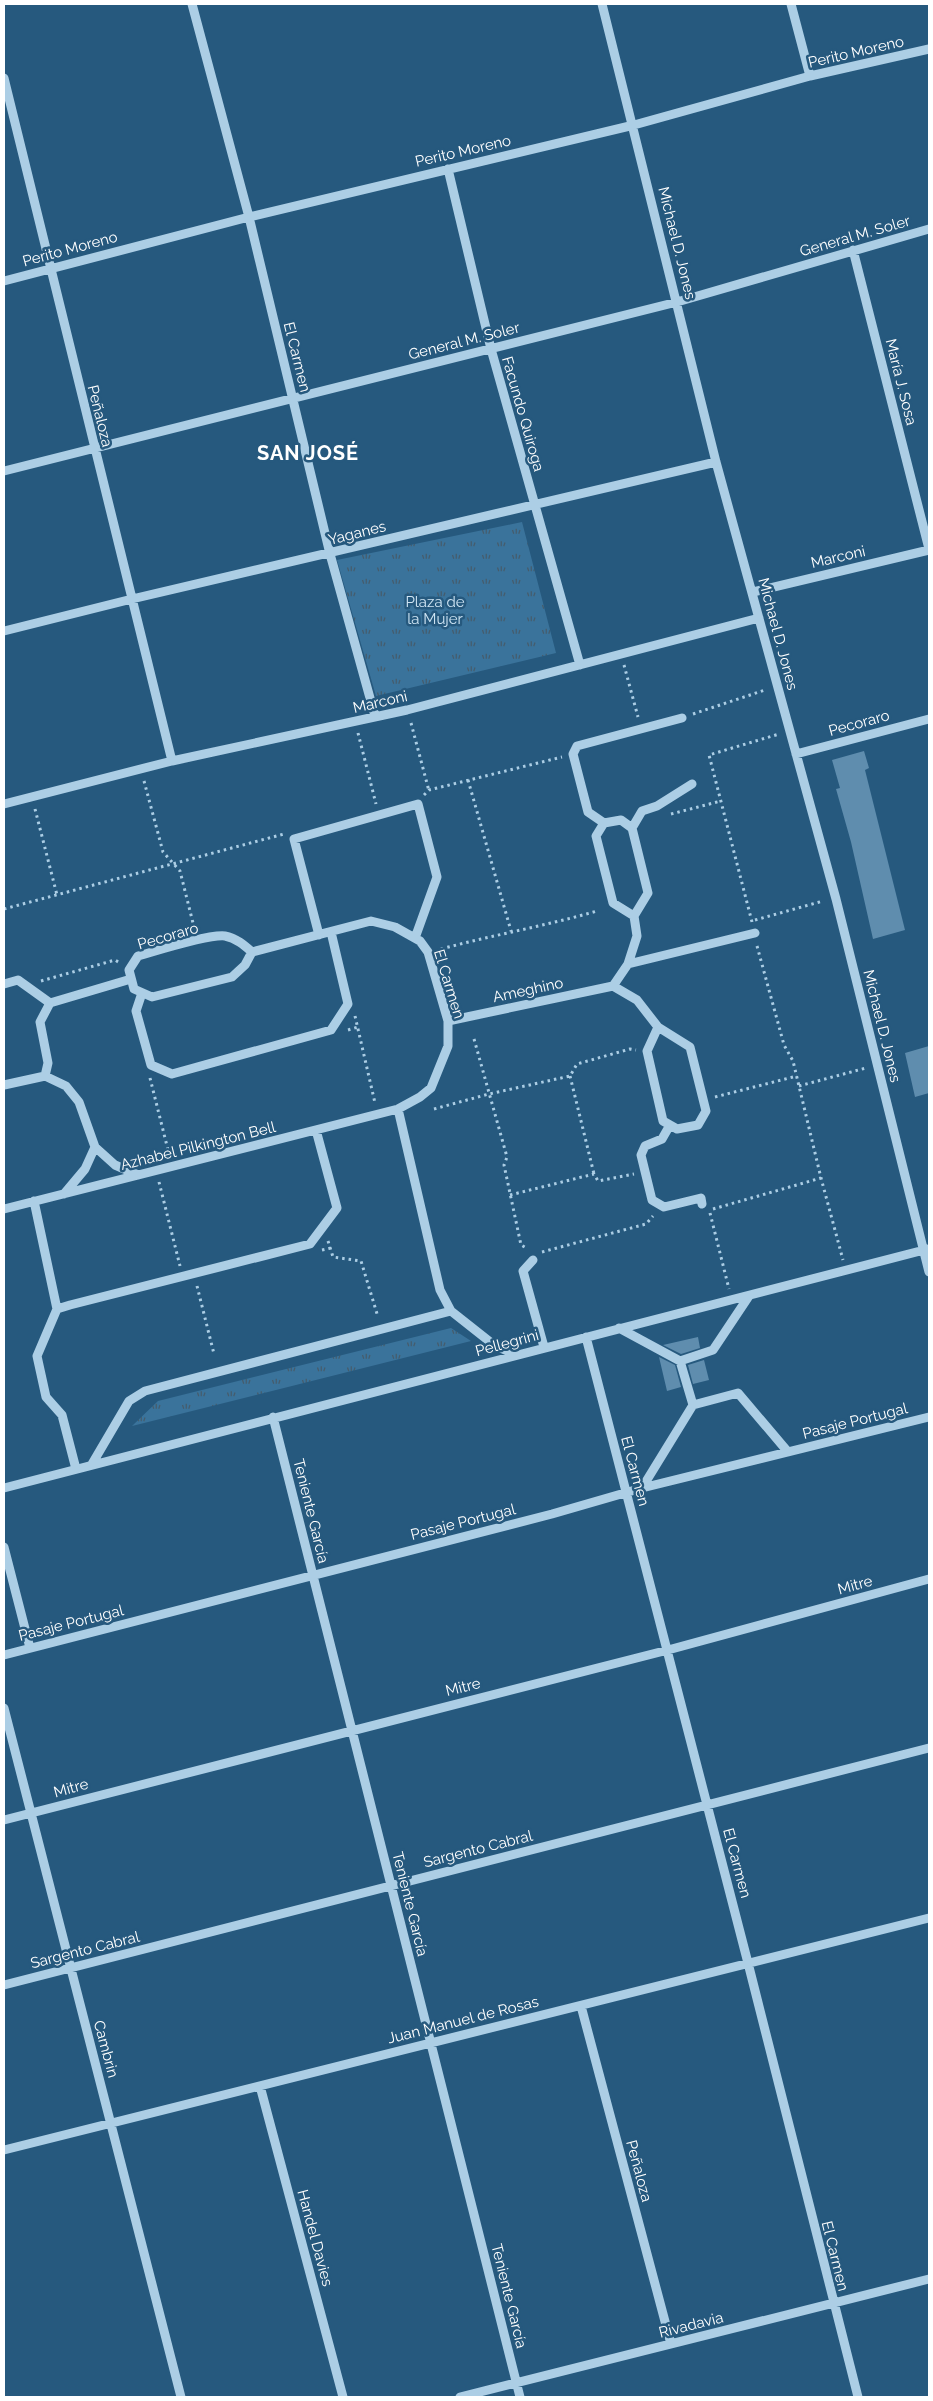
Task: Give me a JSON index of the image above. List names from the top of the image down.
{
  "streets": {
    "street": [
      "Perito Moreno",
      "General M. Soler",
      "Michael D. Jones",
      "El Carmen",
      "María J. Sosa",
      "Facundo Quiroga",
      "Peñaloza",
      "Yaganes",
      "Marconi",
      "Pecoraro",
      "Ameghino",
      "Azhabel Pilkington Bell",
      "Pellegrini",
      "Pasaje Portugal",
      "Teniente García",
      "Mitre",
      "Sargento Cabral",
      "Juan Manuel de Rosas",
      "Cambrin",
      "Handel Davies",
      "Rivadavia"
    ]
  },
  "crossings": [
    ["Perito Moreno", "Michael D. Jones"],
    ["Perito Moreno", "El Carmen"],
    ["Perito Moreno", "Facundo Quiroga"],
    ["Perito Moreno", "Peñaloza"],
    ["General M. Soler", "Michael D. Jones"],
    ["General M. Soler", "El Carmen"],
    ["General M. Soler", "María J. Sosa"],
    ["General M. Soler", "Facundo Quiroga"],
    ["General M. Soler", "Peñaloza"],
    ["Michael D. Jones", "Yaganes"],
    ["Michael D. Jones", "Marconi"],
    ["Michael D. Jones", "Pecoraro"],
    ["Michael D. Jones", "Pellegrini"],
    ["El Carmen", "Yaganes"],
    ["El Carmen", "Marconi"],
    ["El Carmen", "Ameghino"],
    ["El Carmen", "Azhabel Pilkington Bell"],
    ["El Carmen", "Pellegrini"],
    ["El Carmen", "Pasaje Portugal"],
    ["El Carmen", "Mitre"],
    ["El Carmen", "Sargento Cabral"],
    ["El Carmen", "Juan Manuel de Rosas"],
    ["El Carmen", "Rivadavia"],
    ["María J. Sosa", "Marconi"],
    ["Facundo Quiroga", "Yaganes"],
    ["Facundo Quiroga", "Marconi"],
    ["Peñaloza", "Yaganes"],
    ["Peñaloza", "Marconi"],
    ["Peñaloza", "Juan Manuel de Rosas"],
    ["Peñaloza", "Rivadavia"],
    ["Pellegrini", "Teniente García"],
    ["Pasaje Portugal", "Teniente García"],
    ["Teniente García", "Mitre"],
    ["Teniente García", "Sargento Cabral"],
    ["Teniente García", "Juan Manuel de Rosas"],
    ["Teniente García", "Rivadavia"],
    ["Mitre", "Cambrin"],
    ["Sargento Cabral", "Cambrin"],
    ["Juan Manuel de Rosas", "Cambrin"],
    ["Juan Manuel de Rosas", "Handel Davies"]
  ],
  "districts": ["SAN JOSÉ"],
  "parks": ["Plaza de la Mujer"]
}
